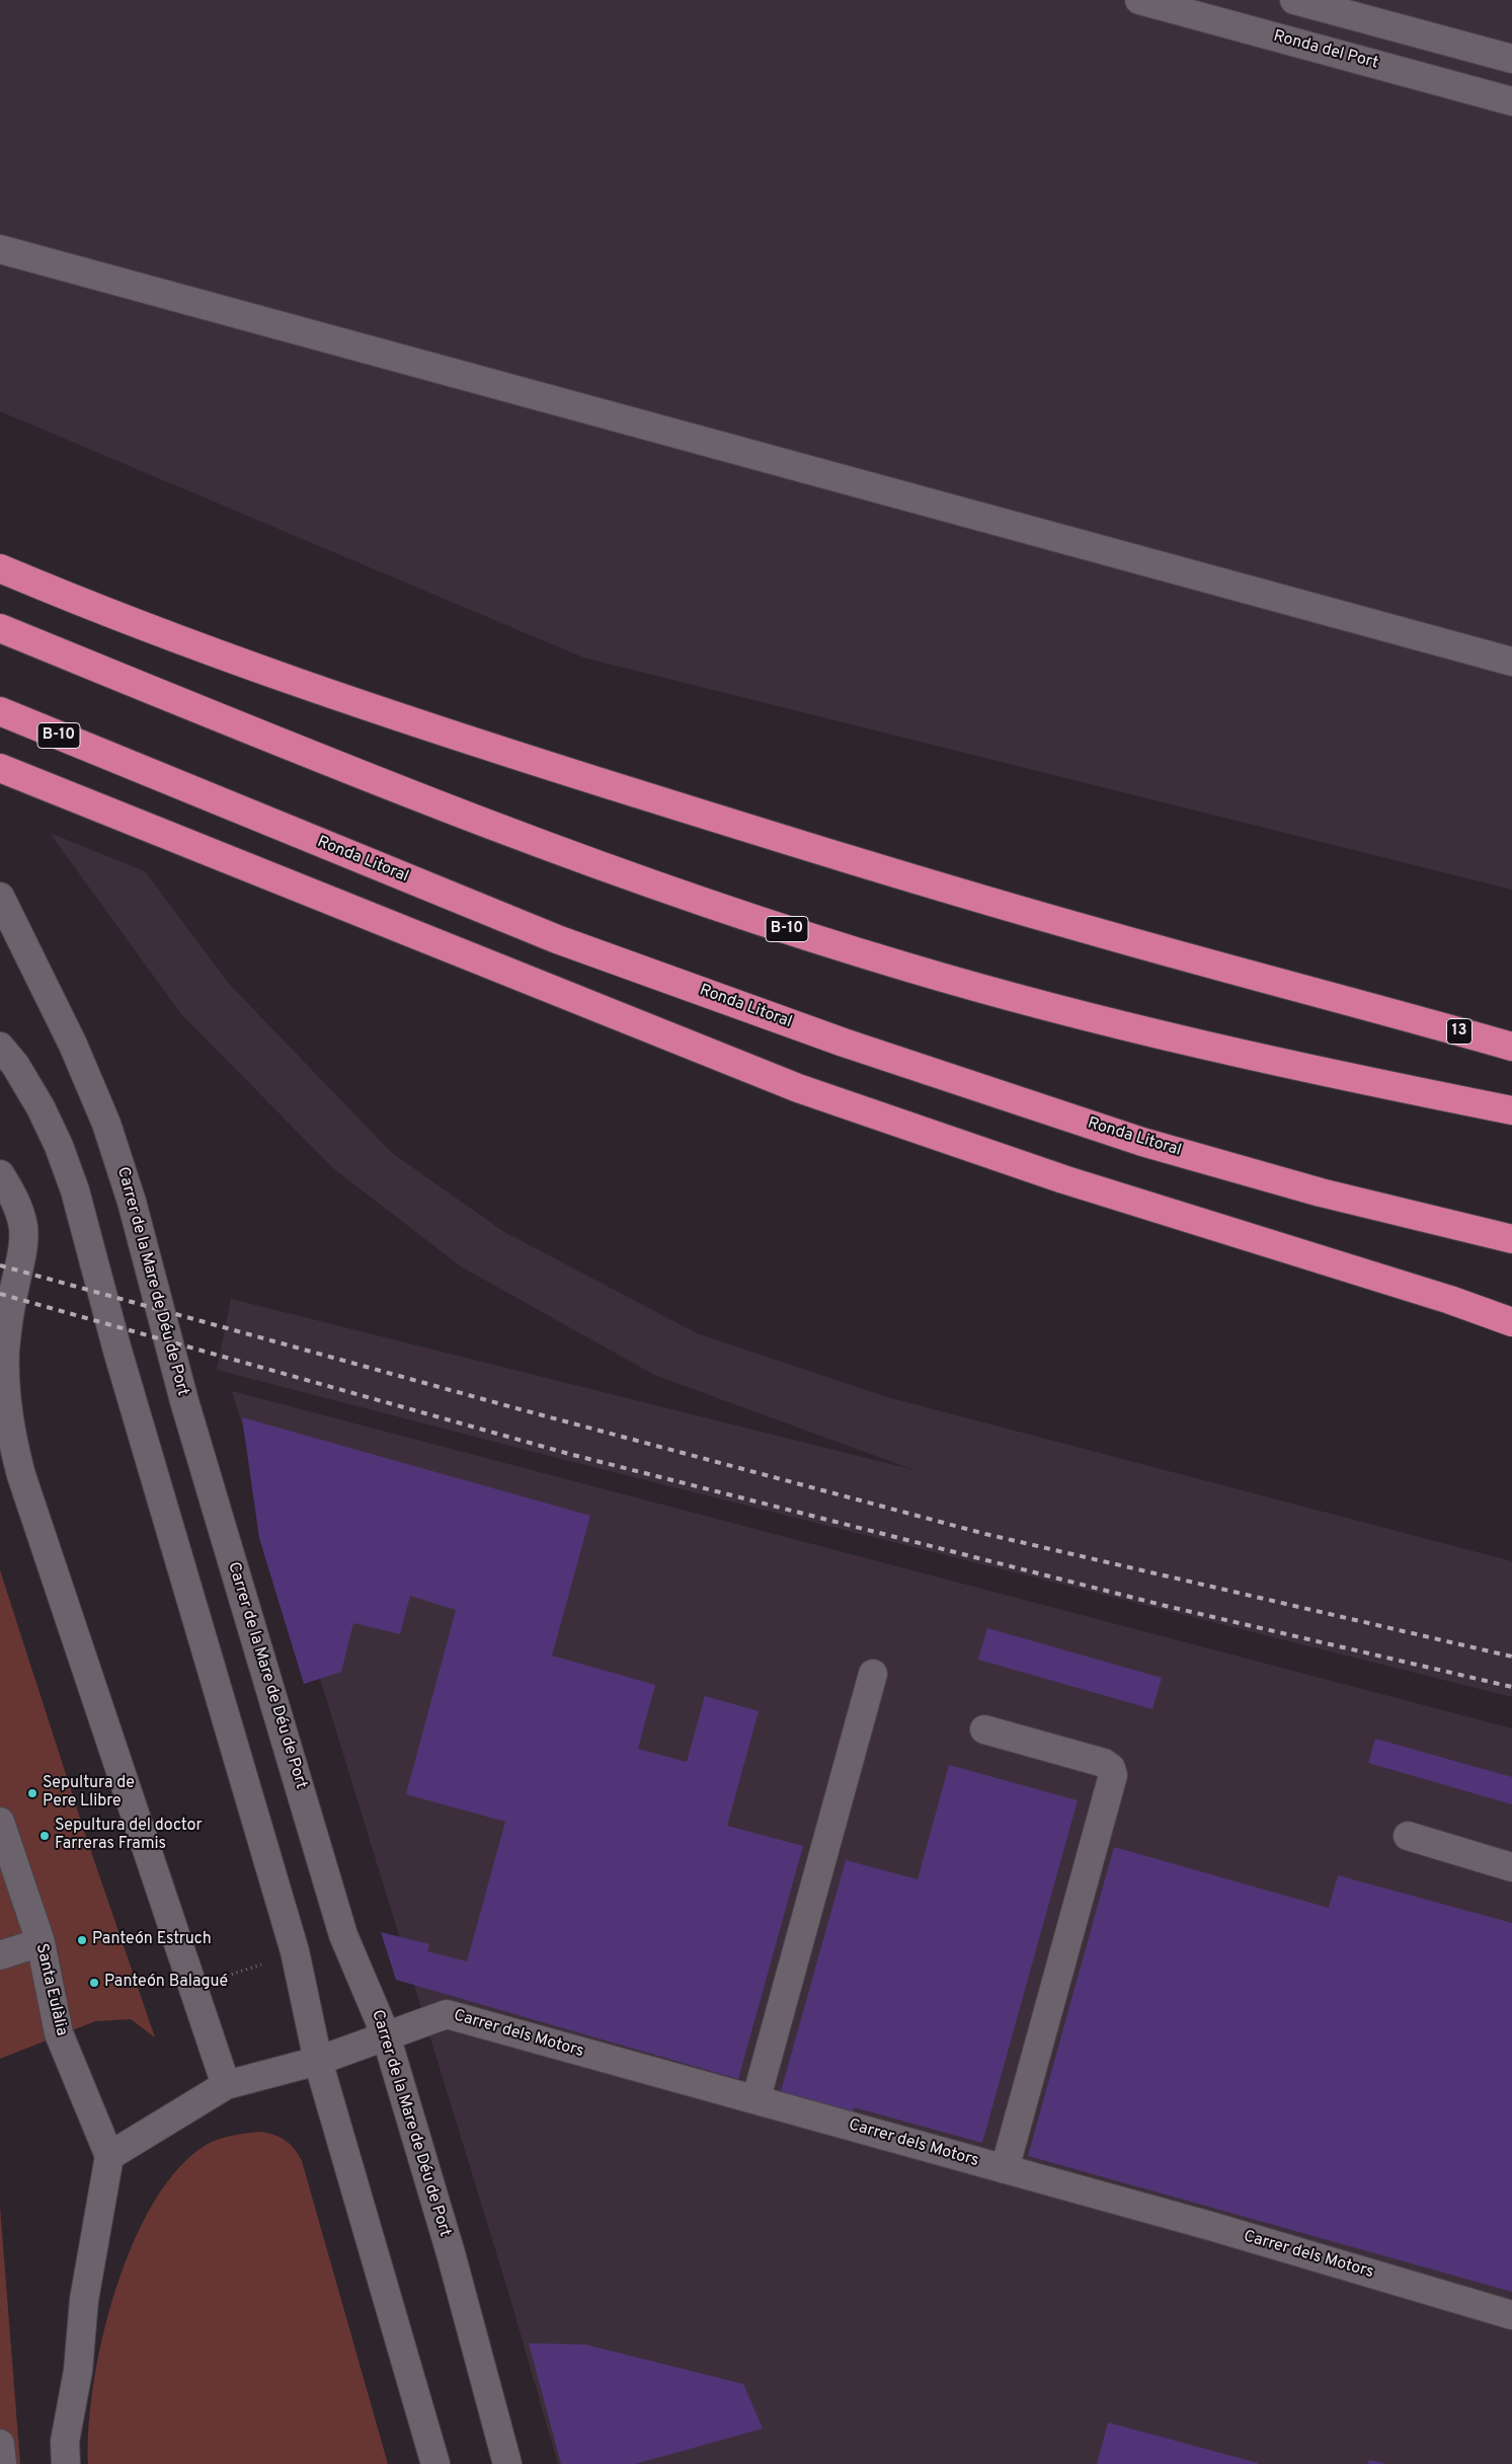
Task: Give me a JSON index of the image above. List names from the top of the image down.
{
  "streets": {
    "highway": ["B-10", "Ronda Litoral", "13"],
    "street": [
      "Ronda del Port",
      "Carrer de la Mare de Déu de Port",
      "Santa Eulàlia",
      "Carrer dels Motors"
    ]
  },
  "crossings": [
    ["Carrer de la Mare de Déu de Port", "Carrer dels Motors"],
    ["Santa Eulàlia", "Carrer dels Motors"]
  ],
  "places": [
    "Sepultura de Pere Llibre",
    "Sepultura del doctor Farreras Framis",
    "Panteón Estruch",
    "Panteón Balagué"
  ]
}
